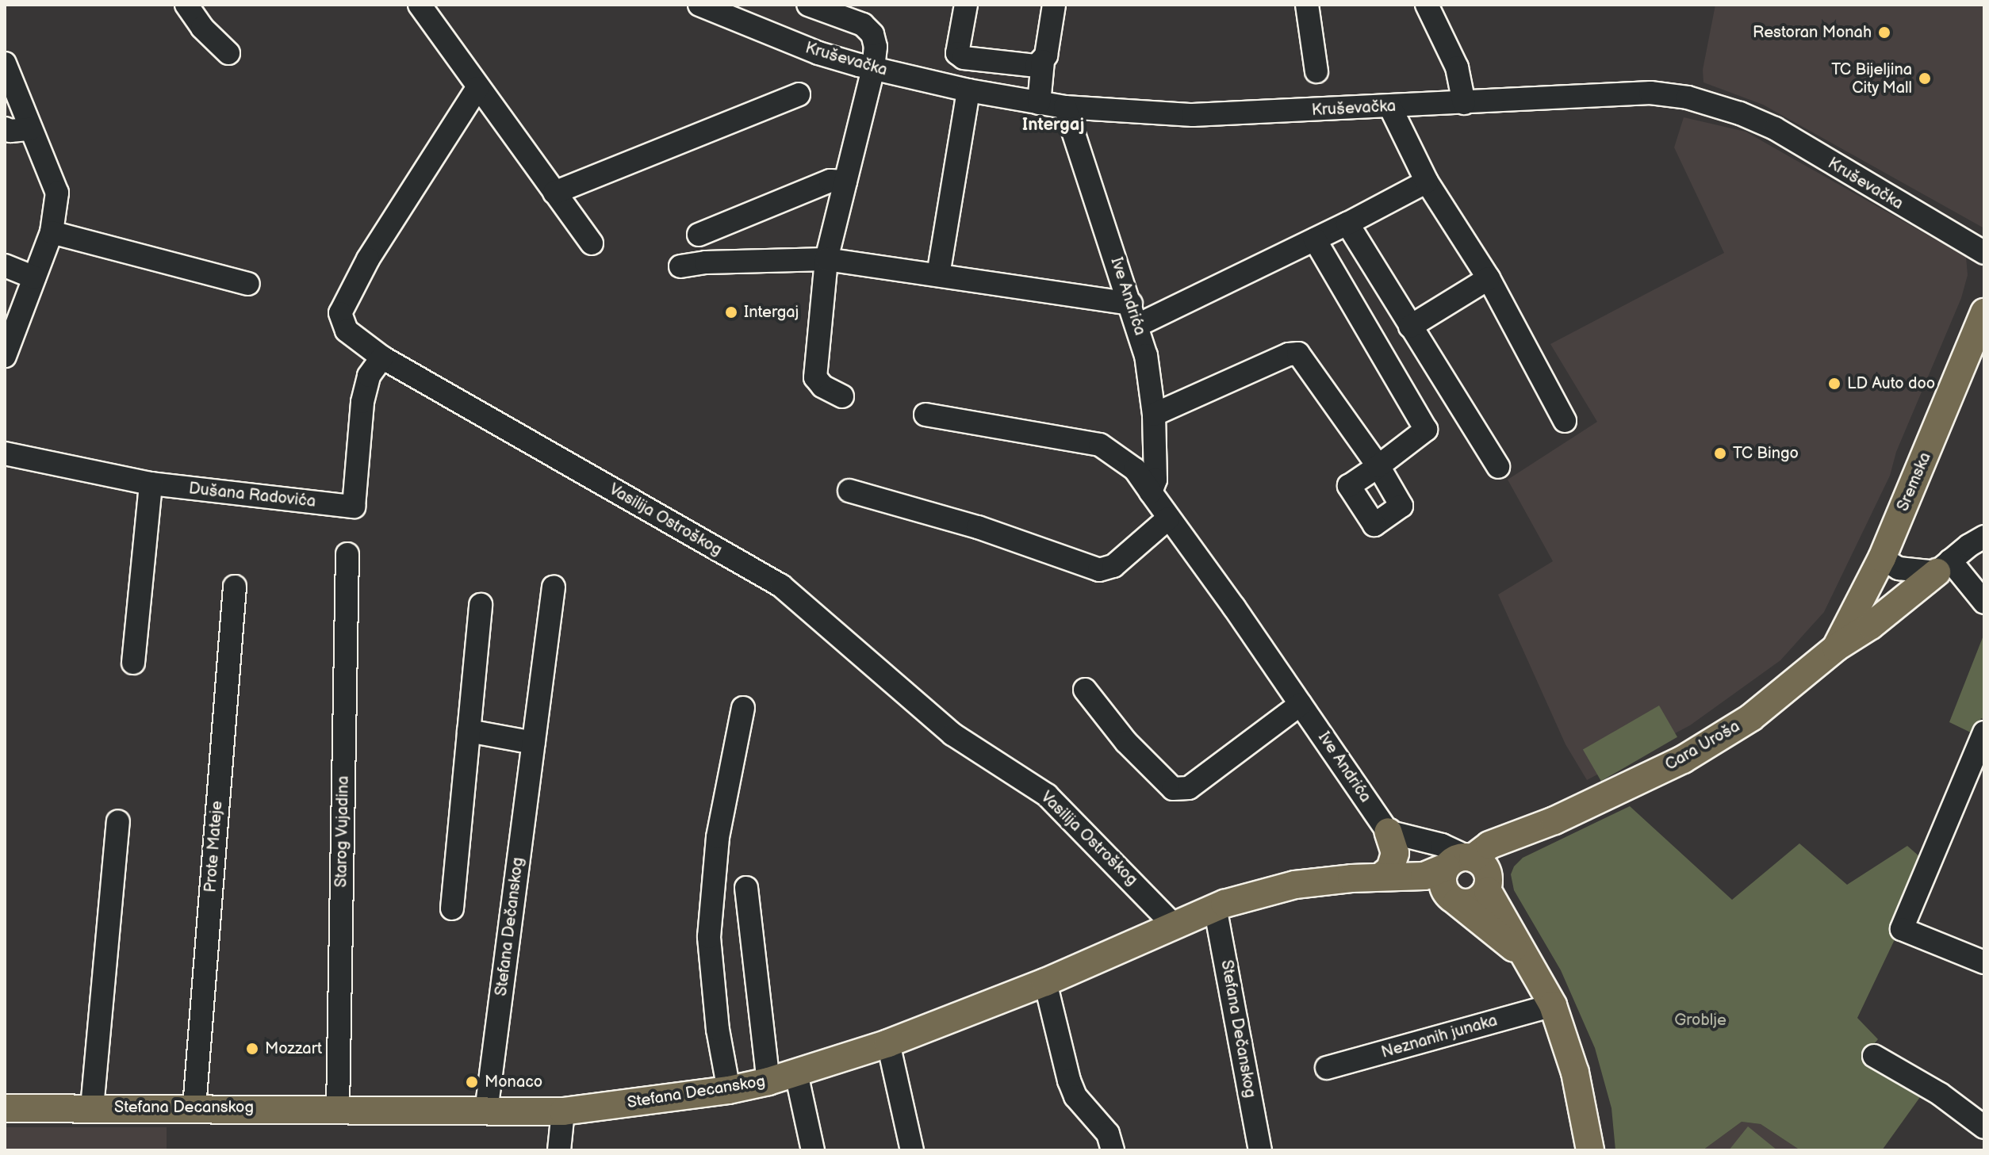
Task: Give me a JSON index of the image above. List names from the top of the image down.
{
  "streets": {
    "main road": ["Sremska", "Cara Uroša", "Stefana Decanskog"],
    "street": [
      "Kruševačka",
      "Ive Andrića",
      "Dušana Radovića",
      "Vasilija Ostroškog",
      "Starog Vujadina",
      "Prote Mateje",
      "Stefana Dečanskog",
      "Neznanih junaka"
    ]
  },
  "crossings": [
    ["Kruševačka", "Ive Andrića"],
    ["Sremska", "Cara Uroša"],
    ["Dušana Radovića", "Vasilija Ostroškog"],
    ["Vasilija Ostroškog", "Stefana Decanskog"],
    ["Starog Vujadina", "Stefana Decanskog"],
    ["Prote Mateje", "Stefana Decanskog"],
    ["Stefana Dečanskog", "Stefana Decanskog"]
  ],
  "districts": ["Intergaj"],
  "parks": ["Groblje"],
  "places": [
    "Restoran Monah",
    "TC Bijeljina City Mall",
    "Intergaj",
    "LD Auto doo",
    "TC Bingo",
    "Mozzart",
    "Monaco"
  ]
}
